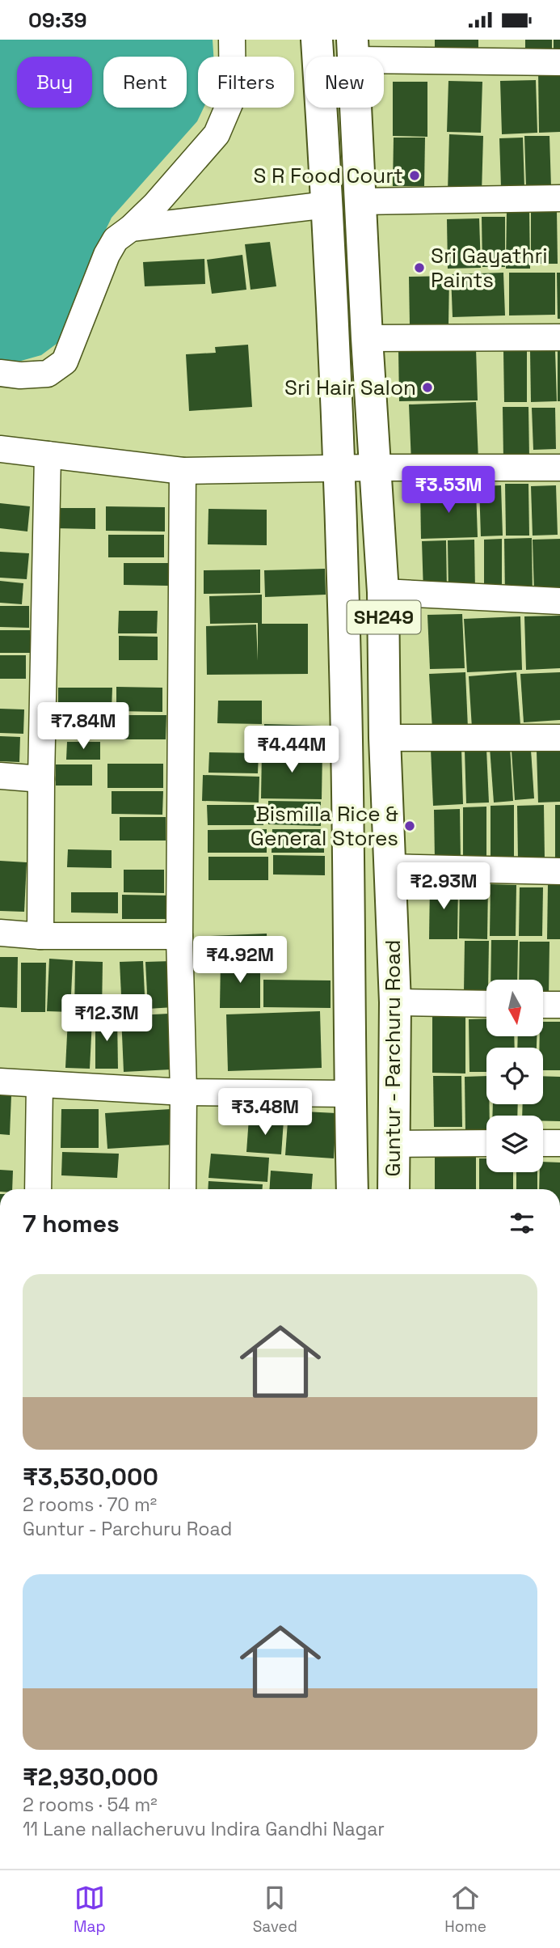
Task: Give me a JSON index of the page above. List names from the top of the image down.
{
  "streets": {
    "main road": ["SH249", "Guntur - Parchuru Road"]
  },
  "places": [
    "S R Food Court",
    "Sri Gayathri Paints",
    "Sri Hair Salon",
    "Bismilla Rice & General Stores"
  ],
  "north": "bottom",
  "page": {
    "status": "09:39",
    "chip": [
      "Buy",
      "Rent",
      "Filters",
      "New"
    ],
    "price": [
      "₹3.53M",
      "₹7.84M",
      "₹4.44M",
      "₹2.93M",
      "₹4.92M",
      "₹12.3M",
      "₹3.48M"
    ],
    "heading": "7 homes",
    "list": [
      {
        "name": "₹3,530,000",
        "note": "2 rooms · 70 m² · Guntur - Parchuru Road"
      },
      {
        "name": "₹2,930,000",
        "note": "2 rooms · 54 m² · 11 Lane nallacheruvu Indira Gandhi Nagar"
      }
    ],
    "tabs": ["Map", "Saved", "Home"]
  }
}
